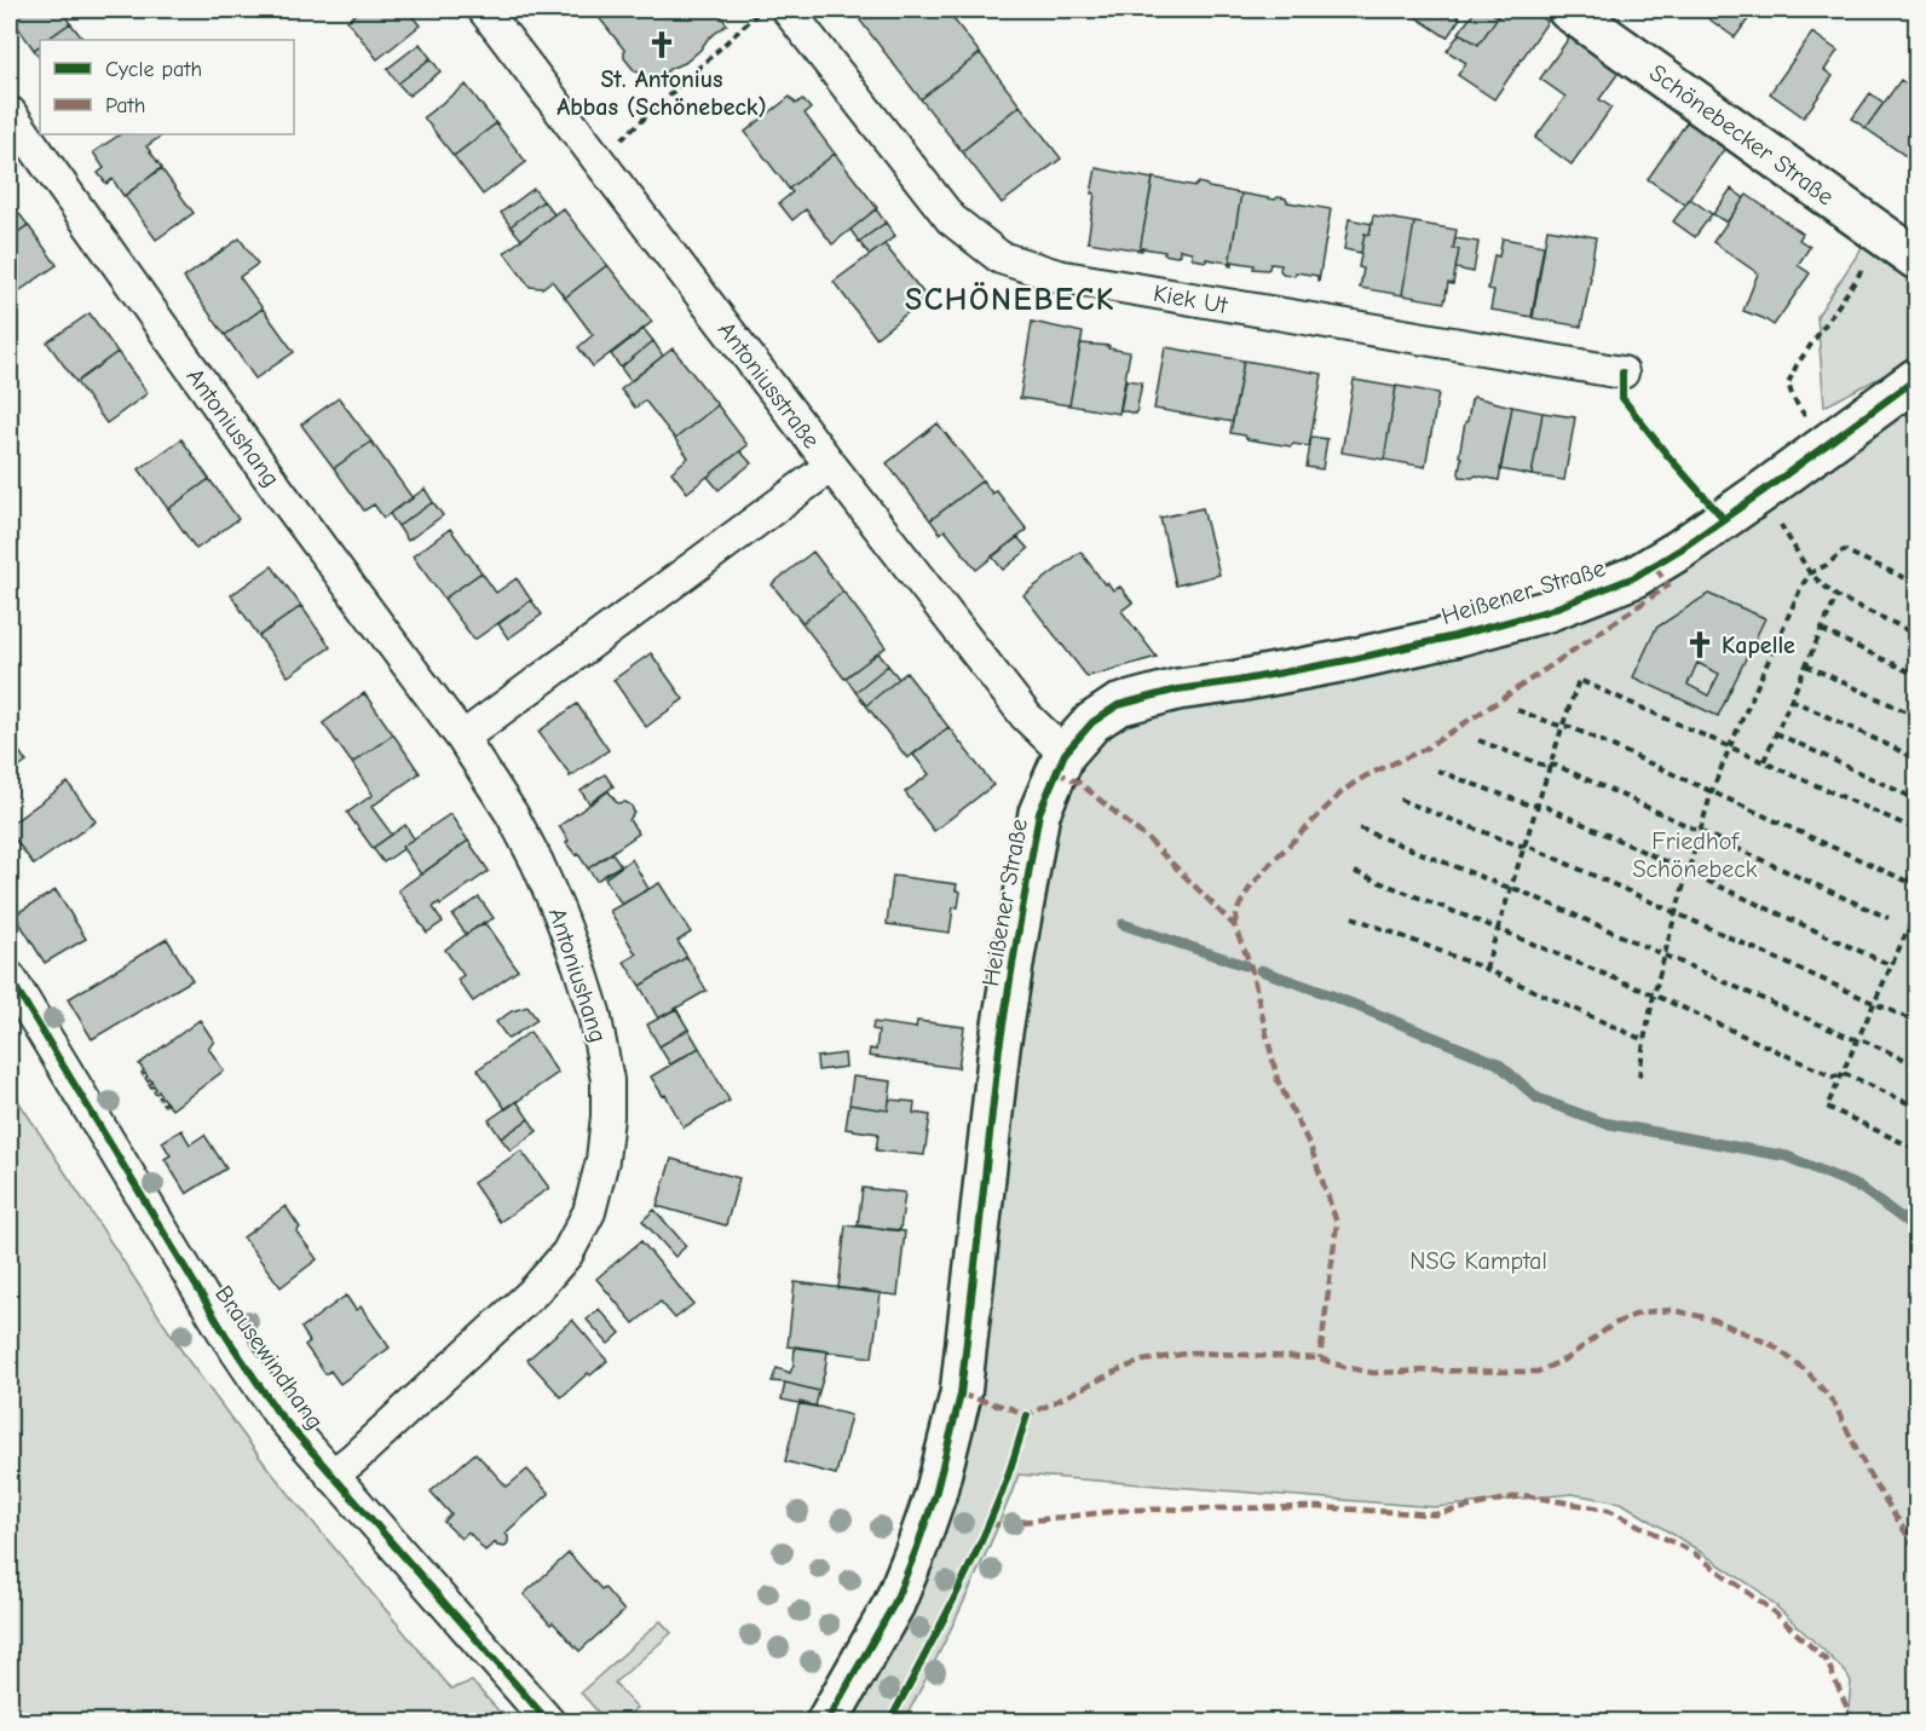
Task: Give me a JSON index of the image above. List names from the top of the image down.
{
  "streets": {
    "street": [
      "Schönebecker Straße",
      "Kiek Ut",
      "Antoniusstraße",
      "Antoniushang",
      "Heißener Straße",
      "Brausewindhang"
    ]
  },
  "crossings": [
    ["Antoniusstraße", "Heißener Straße"],
    ["Antoniushang", "Brausewindhang"]
  ],
  "districts": ["SCHÖNEBECK"],
  "parks": ["Friedhof Schönebeck", "NSG Kamptal"],
  "places": {
    "church": ["St. Antonius Abbas (Schönebeck)", "Kapelle"]
  },
  "legend": ["Cycle path", "Path"]
}
